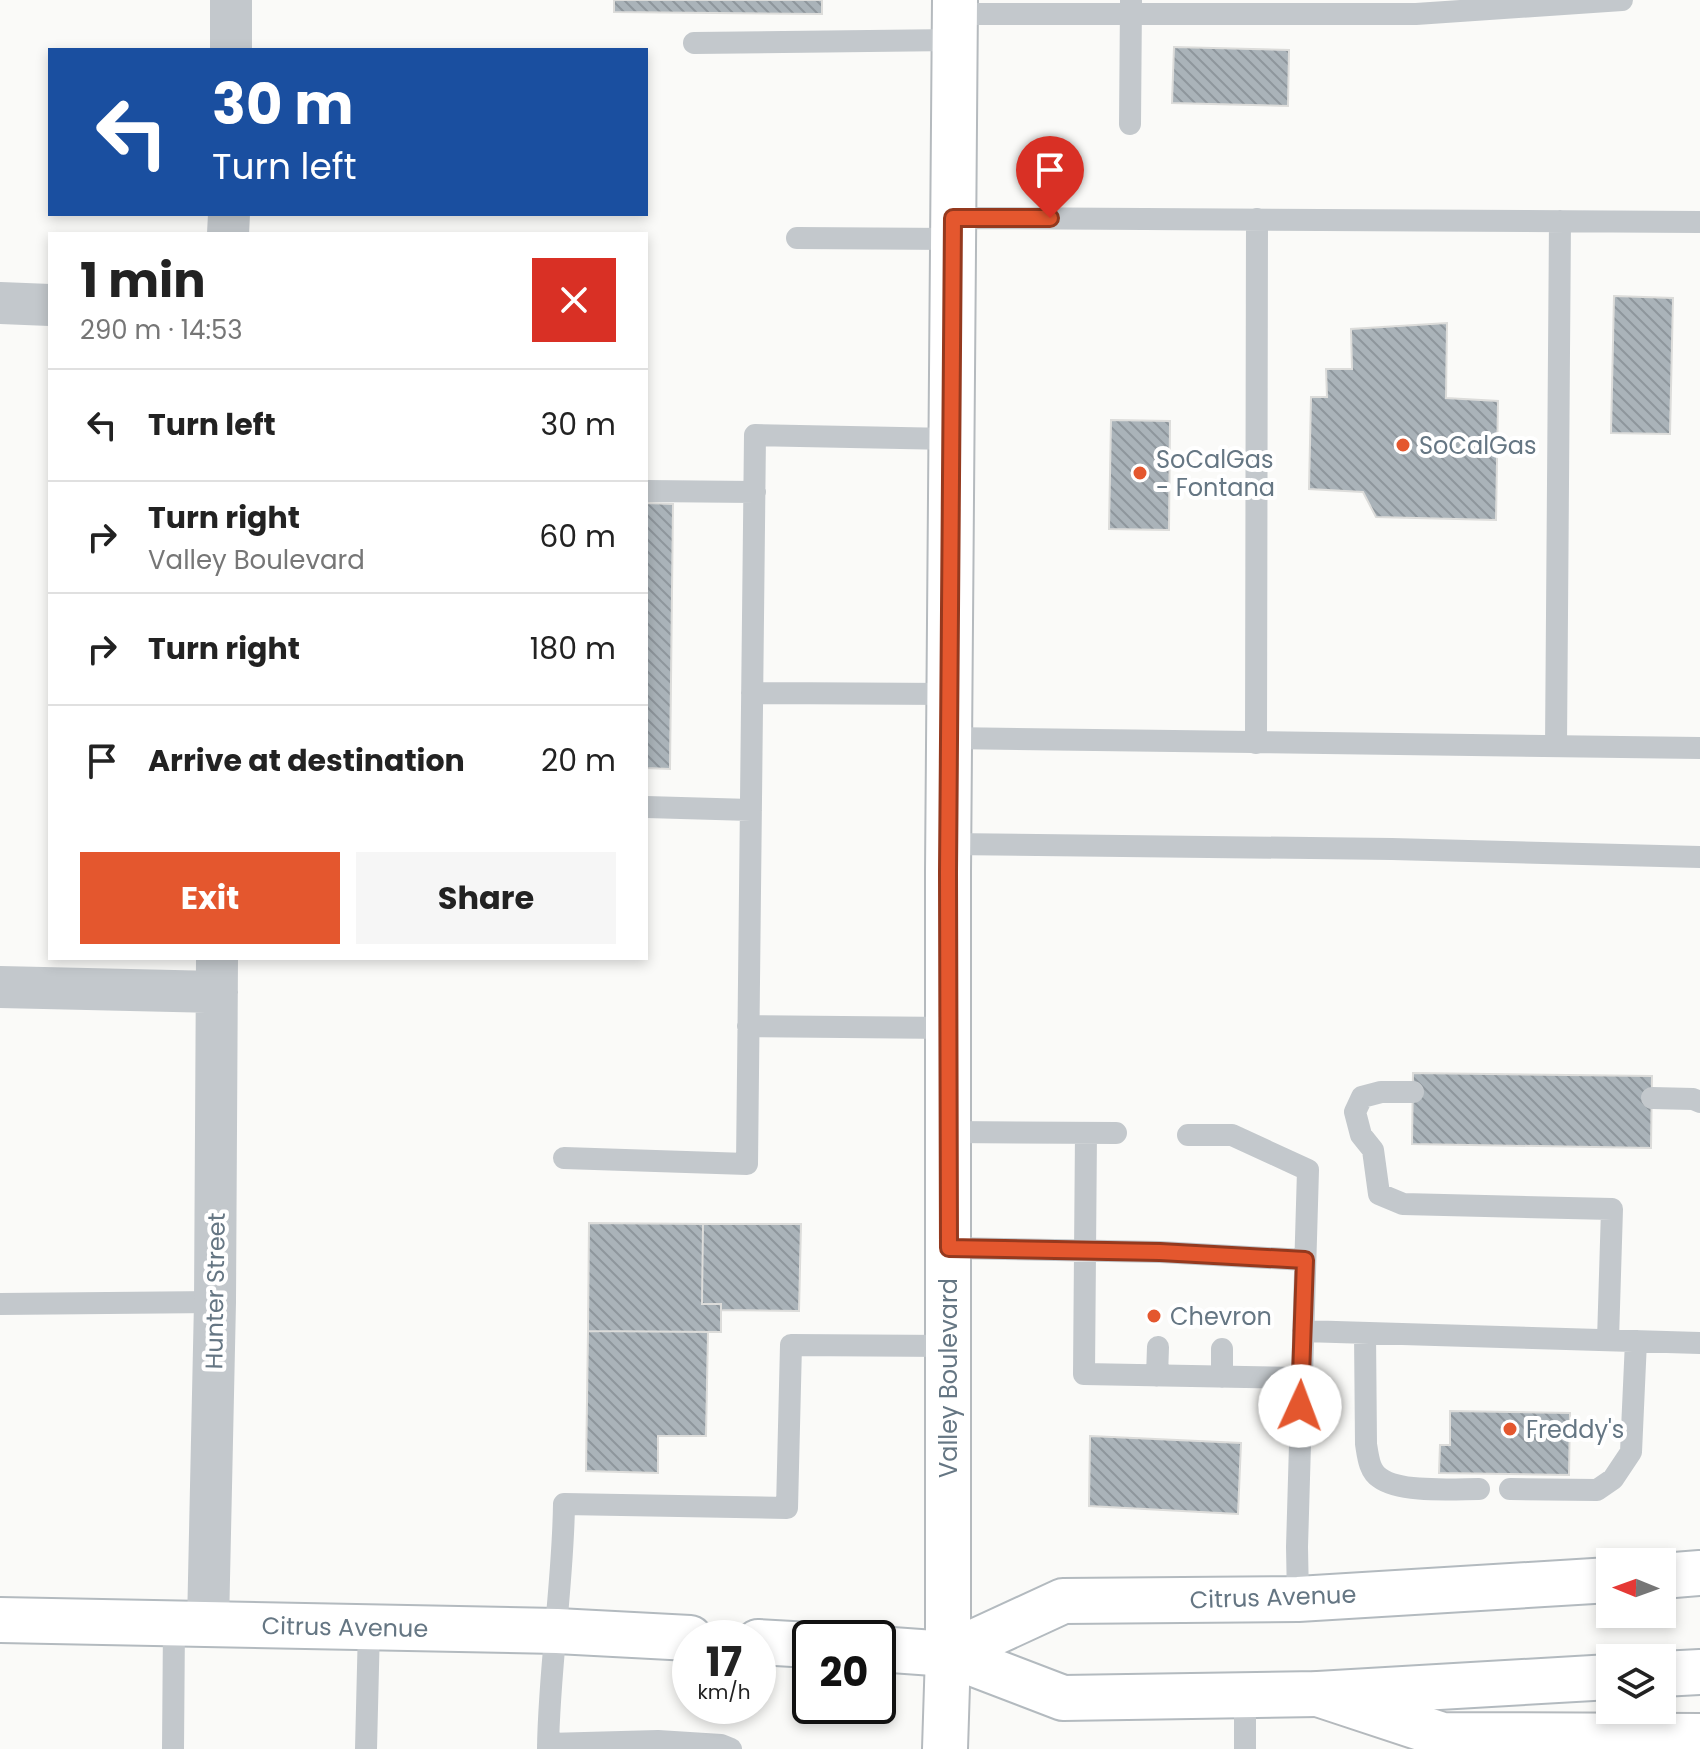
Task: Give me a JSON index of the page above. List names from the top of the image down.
{
  "streets": {
    "main road": ["Valley Boulevard", "Citrus Avenue"],
    "street": ["Hunter Street"]
  },
  "crossings": [
    ["Hunter Street", "Citrus Avenue"],
    ["Valley Boulevard", "Citrus Avenue"]
  ],
  "places": [
    "SoCalGas",
    "SoCalGas - Fontana",
    "Chevron",
    "Freddy's"
  ],
  "north": "left",
  "page": {
    "turn": ["30 m", "Turn left"],
    "heading": ["1 min", "290 m · 14:53"],
    "list": [
      {
        "name": "Turn left",
        "value": "30 m"
      },
      {
        "name": "Turn right",
        "note": "Valley Boulevard",
        "value": "60 m"
      },
      {
        "name": "Turn right",
        "value": "180 m"
      },
      {
        "name": "Arrive at destination",
        "value": "20 m"
      }
    ],
    "buttons": ["Exit", "Share"],
    "speed": "17 km/h",
    "limit": "20"
  }
}
